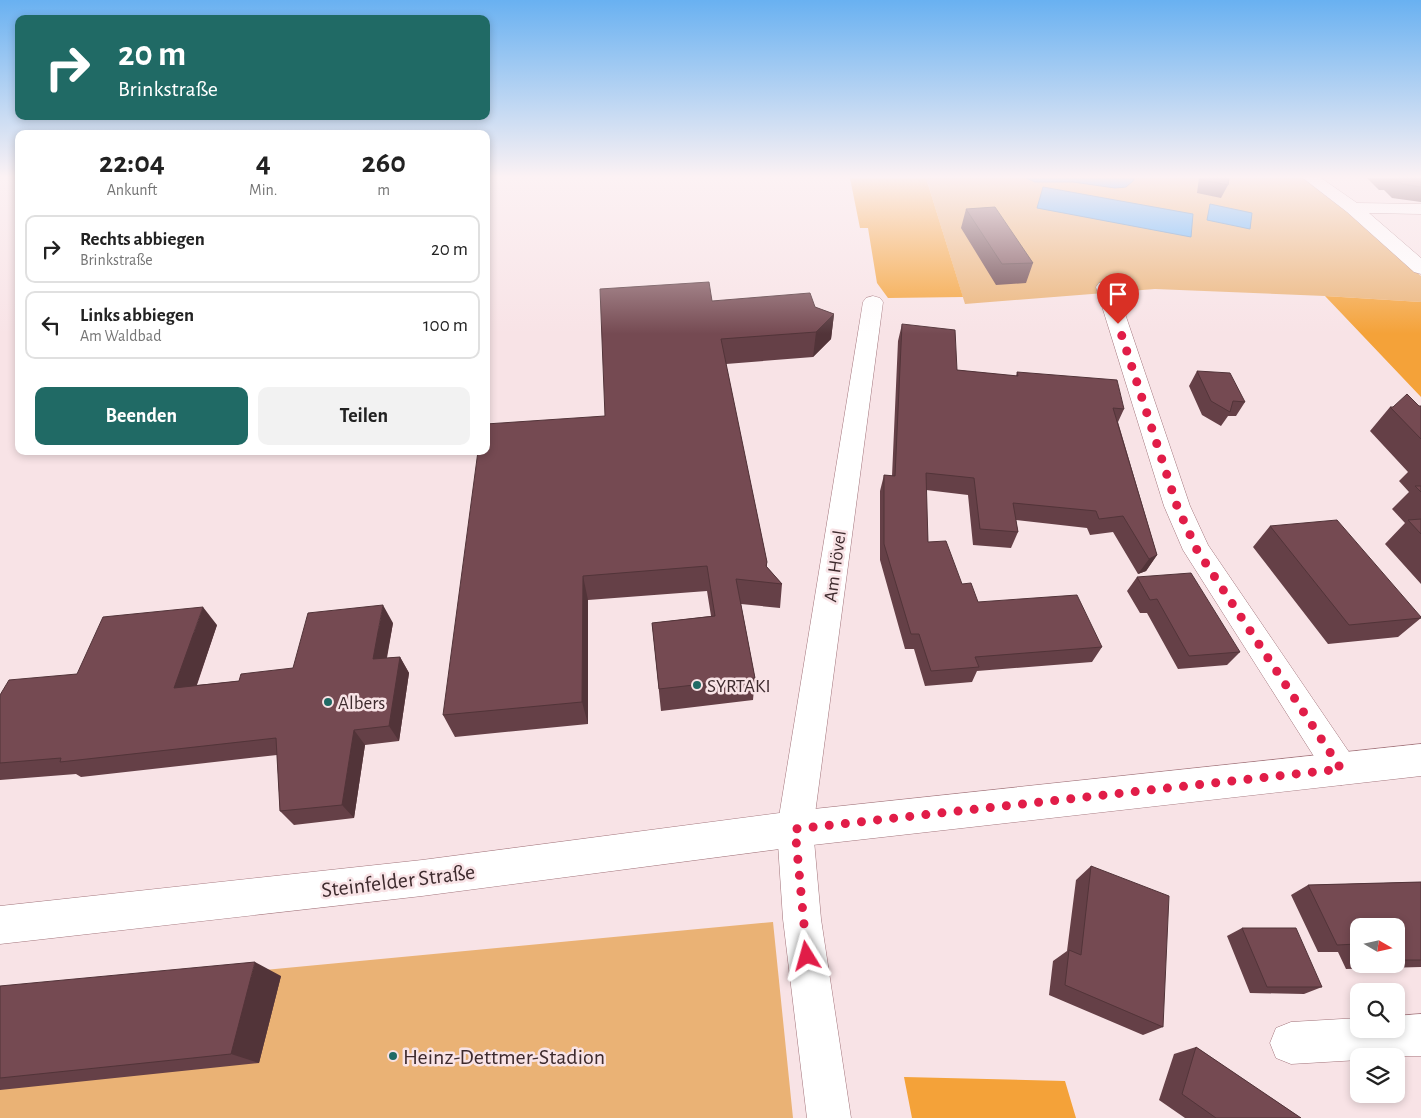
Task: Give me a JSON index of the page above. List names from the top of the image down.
{
  "streets": {
    "street": ["Am Hövel", "Steinfelder Straße"]
  },
  "crossings": [
    ["Am Hövel", "Steinfelder Straße"]
  ],
  "places": ["SYRTAKI", "Albers", "Heinz-Dettmer-Stadion"],
  "north": "right",
  "page": {
    "turn": ["20 m", "Brinkstraße"],
    "eta": [
      "22:04",
      "Ankunft",
      "4",
      "Min.",
      "260",
      "m"
    ],
    "list": [
      {
        "name": "Rechts abbiegen",
        "note": "Brinkstraße",
        "value": "20 m"
      },
      {
        "name": "Links abbiegen",
        "note": "Am Waldbad",
        "value": "100 m"
      }
    ],
    "buttons": ["Beenden", "Teilen"]
  }
}
